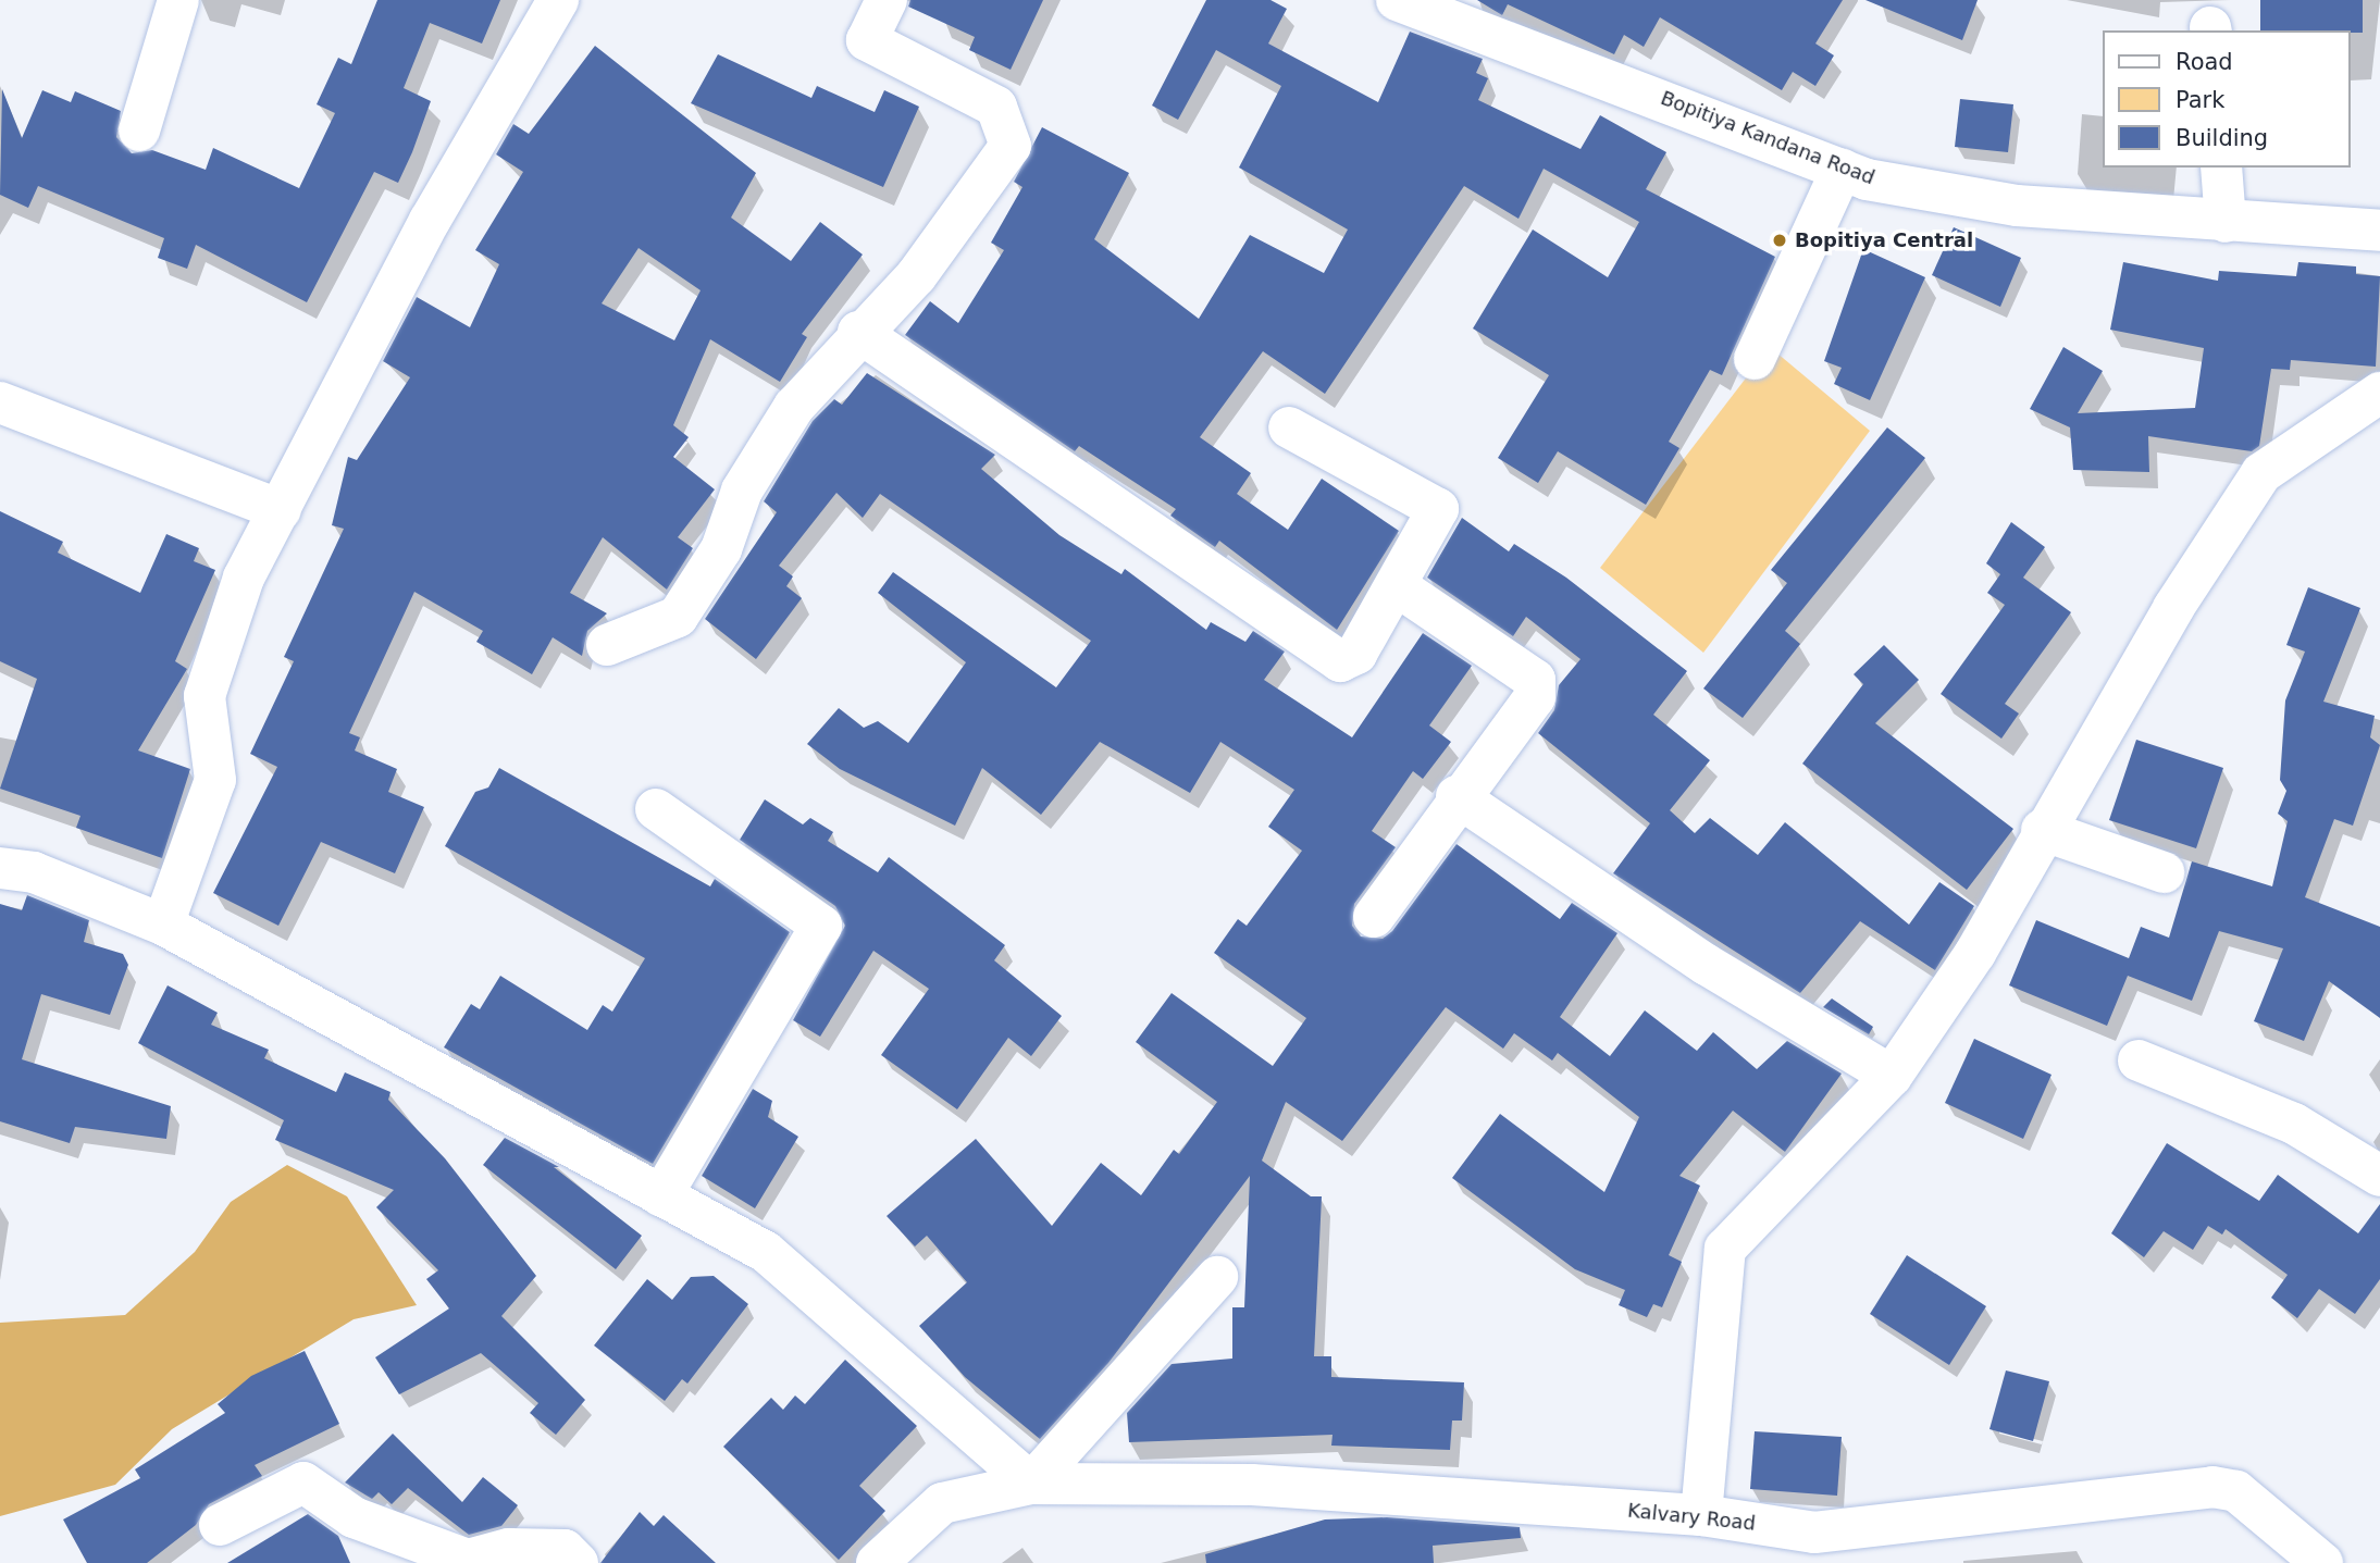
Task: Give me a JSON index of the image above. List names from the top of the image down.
{
  "streets": {
    "street": ["Bopitiya Kandana Road", "Kalvary Road"]
  },
  "places": ["Bopitiya Central"],
  "legend": ["Road", "Park", "Building"]
}
